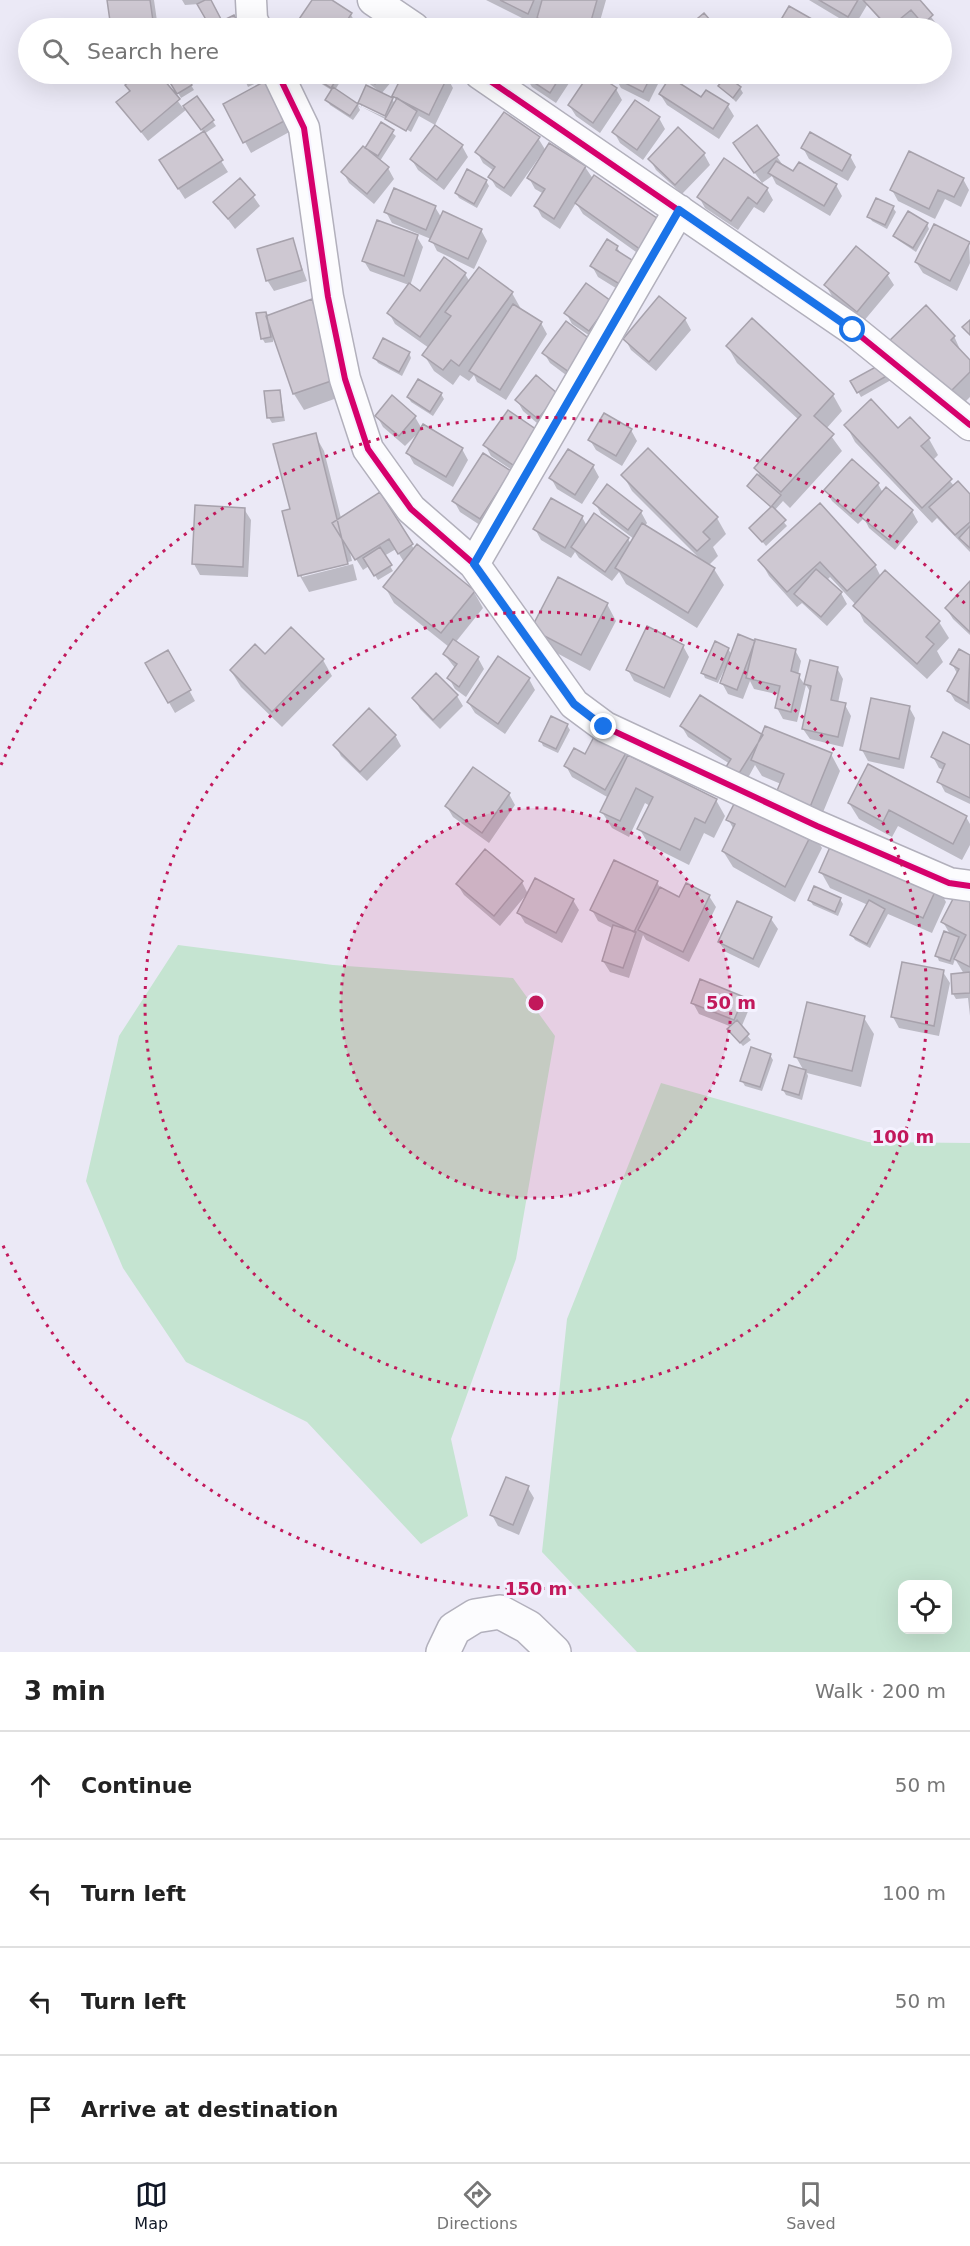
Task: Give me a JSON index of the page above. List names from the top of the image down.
{
  "page": {
    "search": "Search here",
    "heading": ["3 min", "Walk · 200 m"],
    "list": [
      ["Continue", "50 m"],
      ["Turn left", "100 m"],
      ["Turn left", "50 m"],
      "Arrive at destination"
    ],
    "nav": ["Map", "Directions", "Saved"]
  },
  "rings": ["50 m", "100 m", "150 m"]
}
